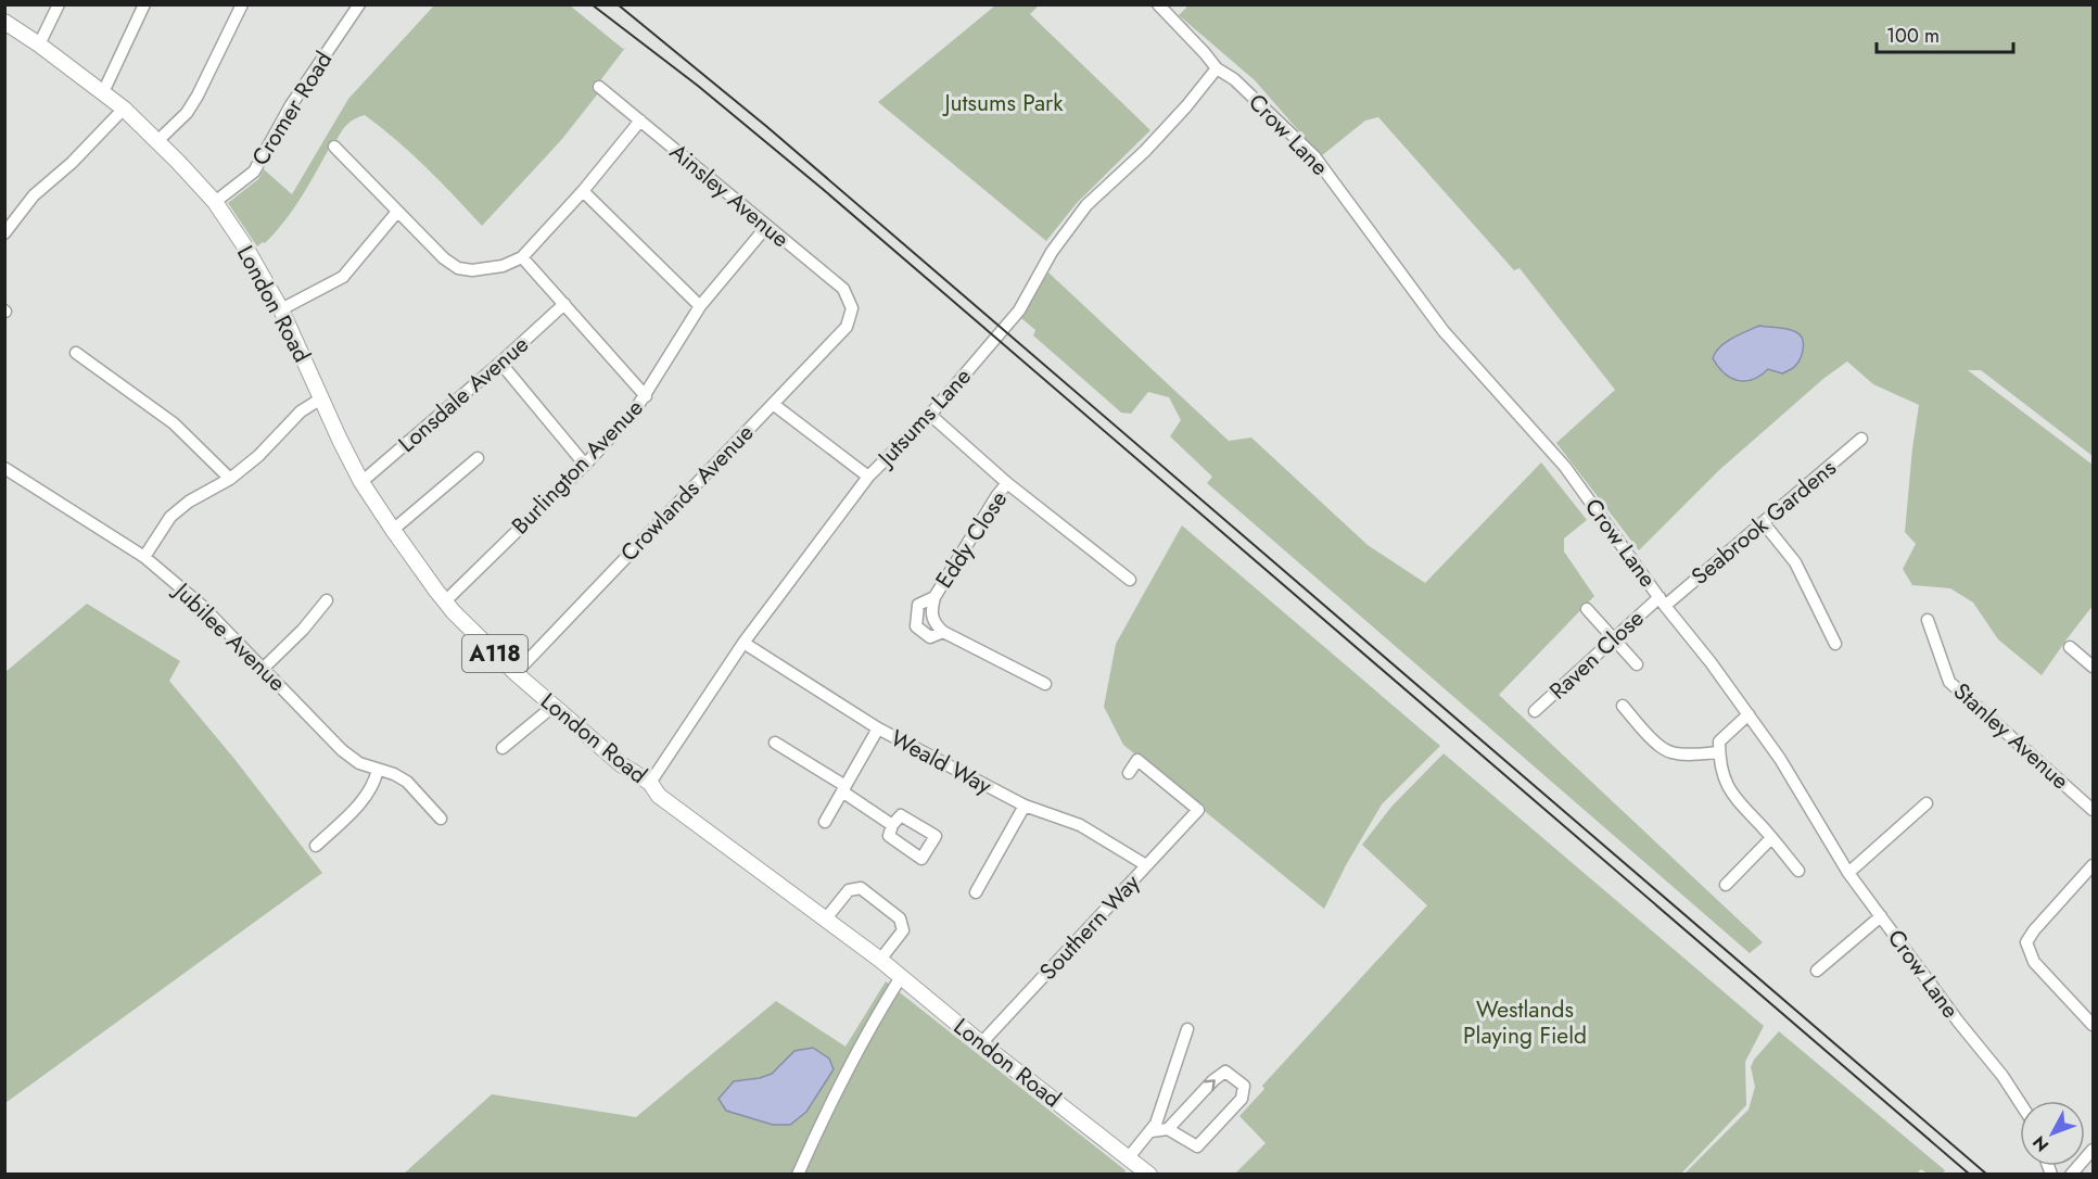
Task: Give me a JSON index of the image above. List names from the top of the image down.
{
  "streets": {
    "main road": ["London Road", "A118"],
    "street": [
      "Cromer Road",
      "Crow Lane",
      "Ainsley Avenue",
      "Lonsdale Avenue",
      "Jutsums Lane",
      "Burlington Avenue",
      "Crowlands Avenue",
      "Seabrook Gardens",
      "Eddy Close",
      "Jubilee Avenue",
      "Raven Close",
      "Stanley Avenue",
      "Weald Way",
      "Southern Way"
    ]
  },
  "crossings": [
    ["Cromer Road", "London Road"],
    ["Crow Lane", "Jutsums Lane"],
    ["Crow Lane", "Seabrook Gardens"],
    ["Crow Lane", "Raven Close"],
    ["Ainsley Avenue", "Burlington Avenue"],
    ["Ainsley Avenue", "Crowlands Avenue"],
    ["London Road", "Lonsdale Avenue"],
    ["London Road", "Jutsums Lane"],
    ["London Road", "Burlington Avenue"],
    ["London Road", "Crowlands Avenue"],
    ["London Road", "Southern Way"],
    ["Jutsums Lane", "Weald Way"],
    ["Seabrook Gardens", "Raven Close"],
    ["Weald Way", "Southern Way"]
  ],
  "parks": ["Jutsums Park", "Westlands Playing Field"],
  "scale_bar": "100 m",
  "north": "bottom left"
}
